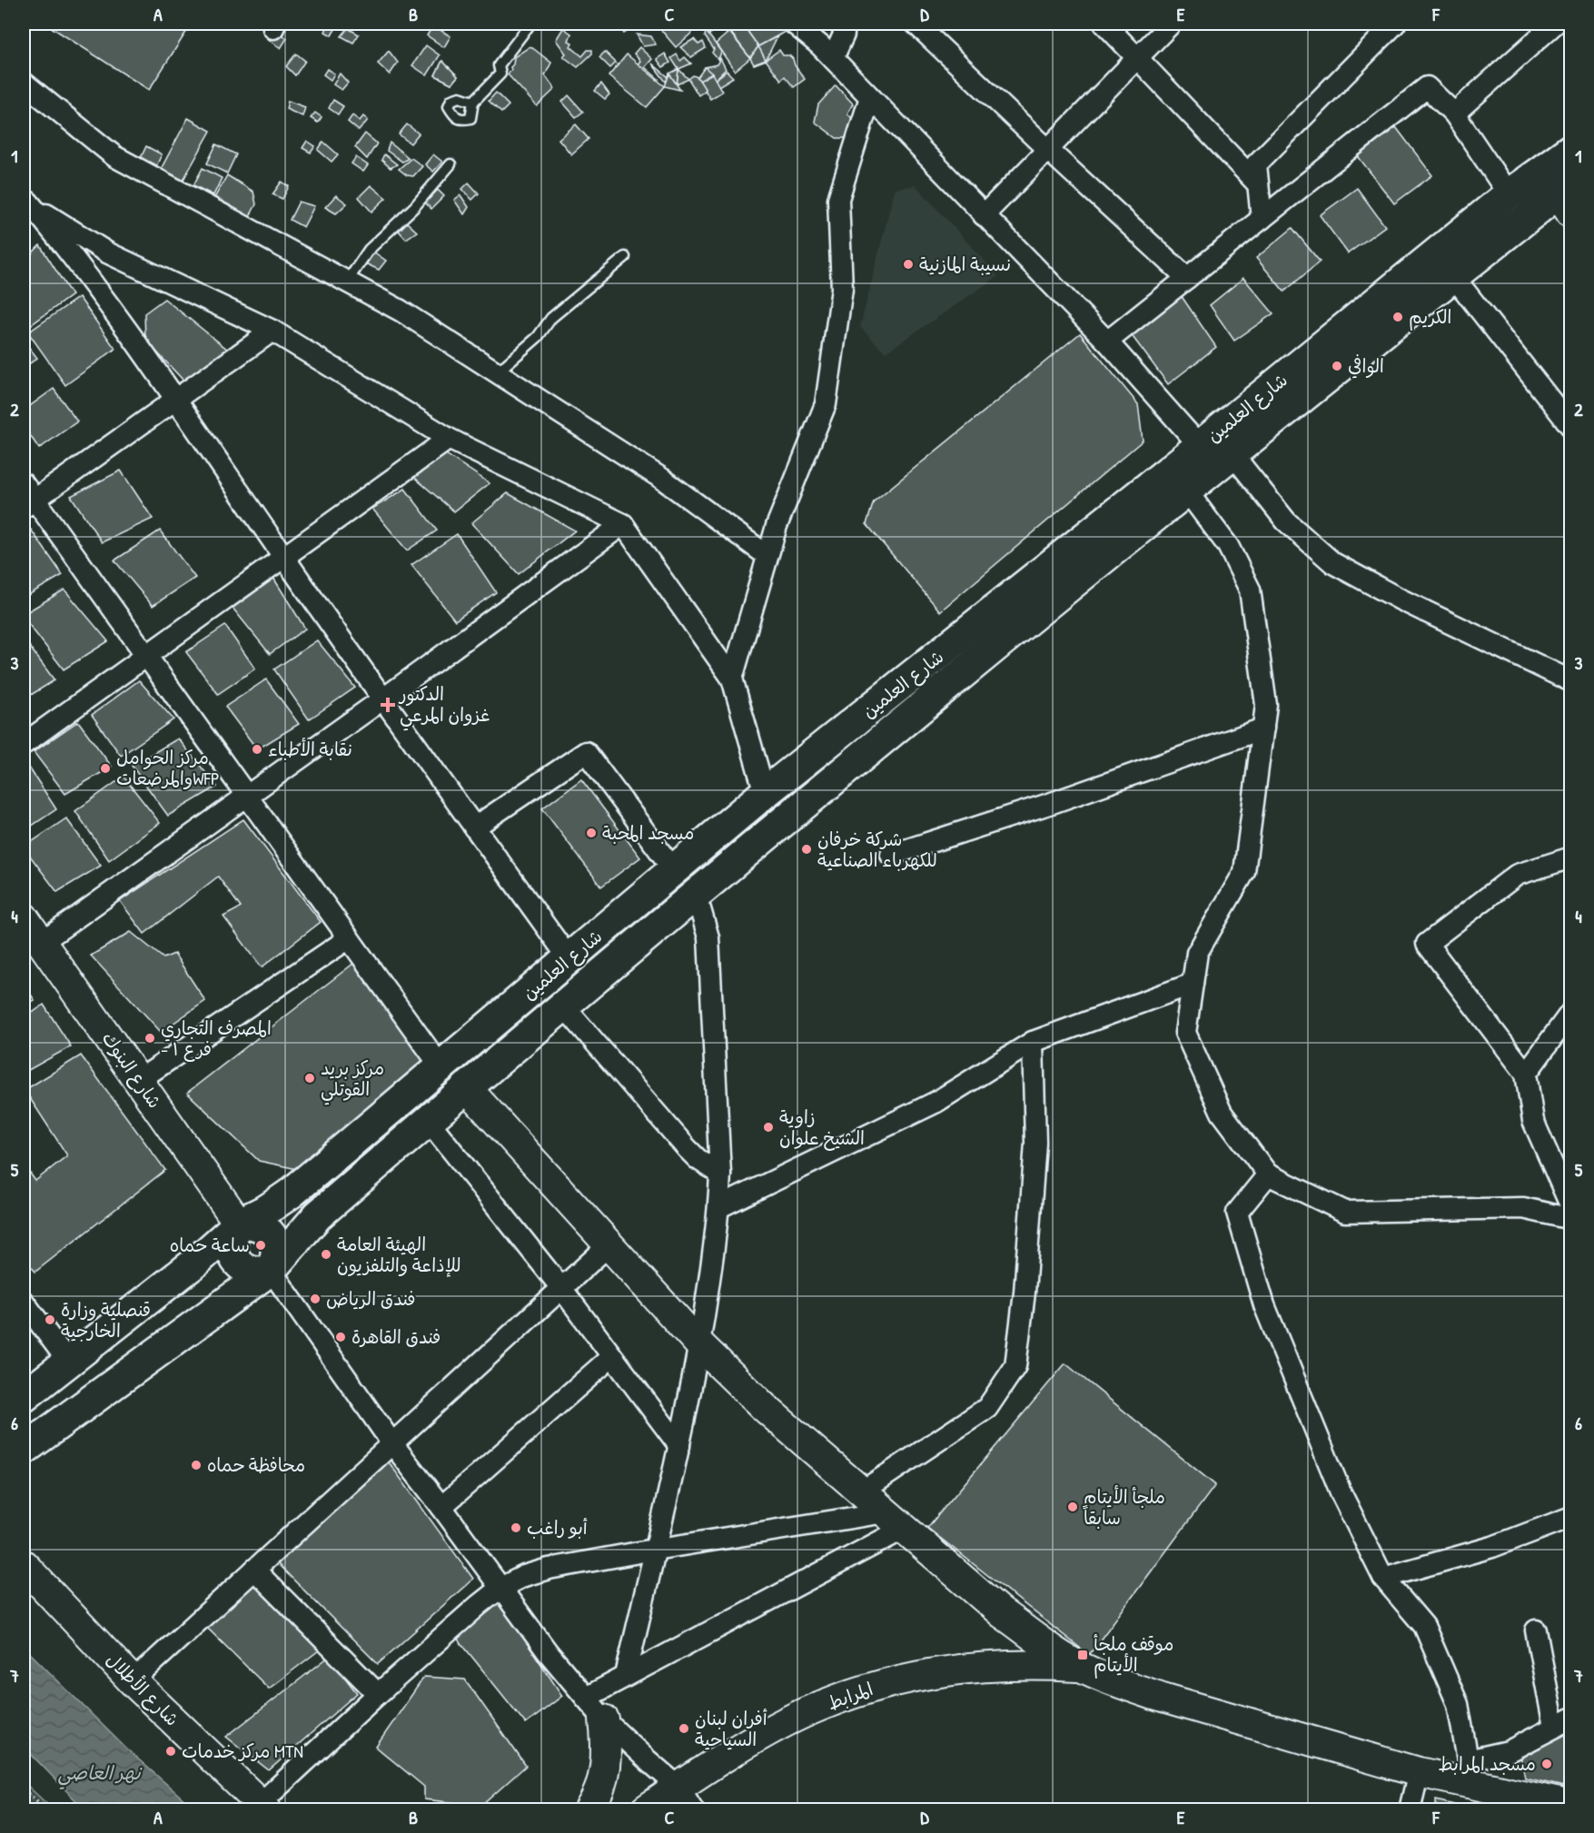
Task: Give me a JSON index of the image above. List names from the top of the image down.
{
  "streets": {
    "main road": [
      "شارع العلمين",
      "شارع البنوك",
      "شارع الأطلال",
      "المرابط"
    ]
  },
  "crossings": [
    ["شارع العلمين", "شارع البنوك"]
  ],
  "water": ["نهر العاصي"],
  "places": {
    "other": [
      "نسيبة المازنية",
      "الكريم",
      "الوافي",
      "نقابة الأطباء",
      "مركز الحوامل والمرضعاتWFP",
      "مسجد المحبة",
      "شركة خرفان للكهرباء الصناعية",
      "المصرف التجاري - فرع ١",
      "مركز بريد القوتلي",
      "زاوية الشيخ علوان",
      "ساعة حماه",
      "الهيئة العامة للإذاعة والتلفزيون",
      "فندق الرياض",
      "قنصلية وزارة الخارجية",
      "فندق القاهرة",
      "محافظة حماه",
      "ملجأ الأيتام سابقاً",
      "أبو راغب",
      "أفران لبنان السياحية",
      "مركز خدمات MTN",
      "مسجد المرابط"
    ],
    "health": ["الدكتور غزوان المرعي"],
    "transit": ["موقف ملجأ الأيتام"]
  },
  "grid": {
    "columns": [
      "A",
      "B",
      "C",
      "D",
      "E",
      "F"
    ],
    "rows": [
      "1",
      "2",
      "3",
      "4",
      "5",
      "6",
      "7"
    ]
  }
}
